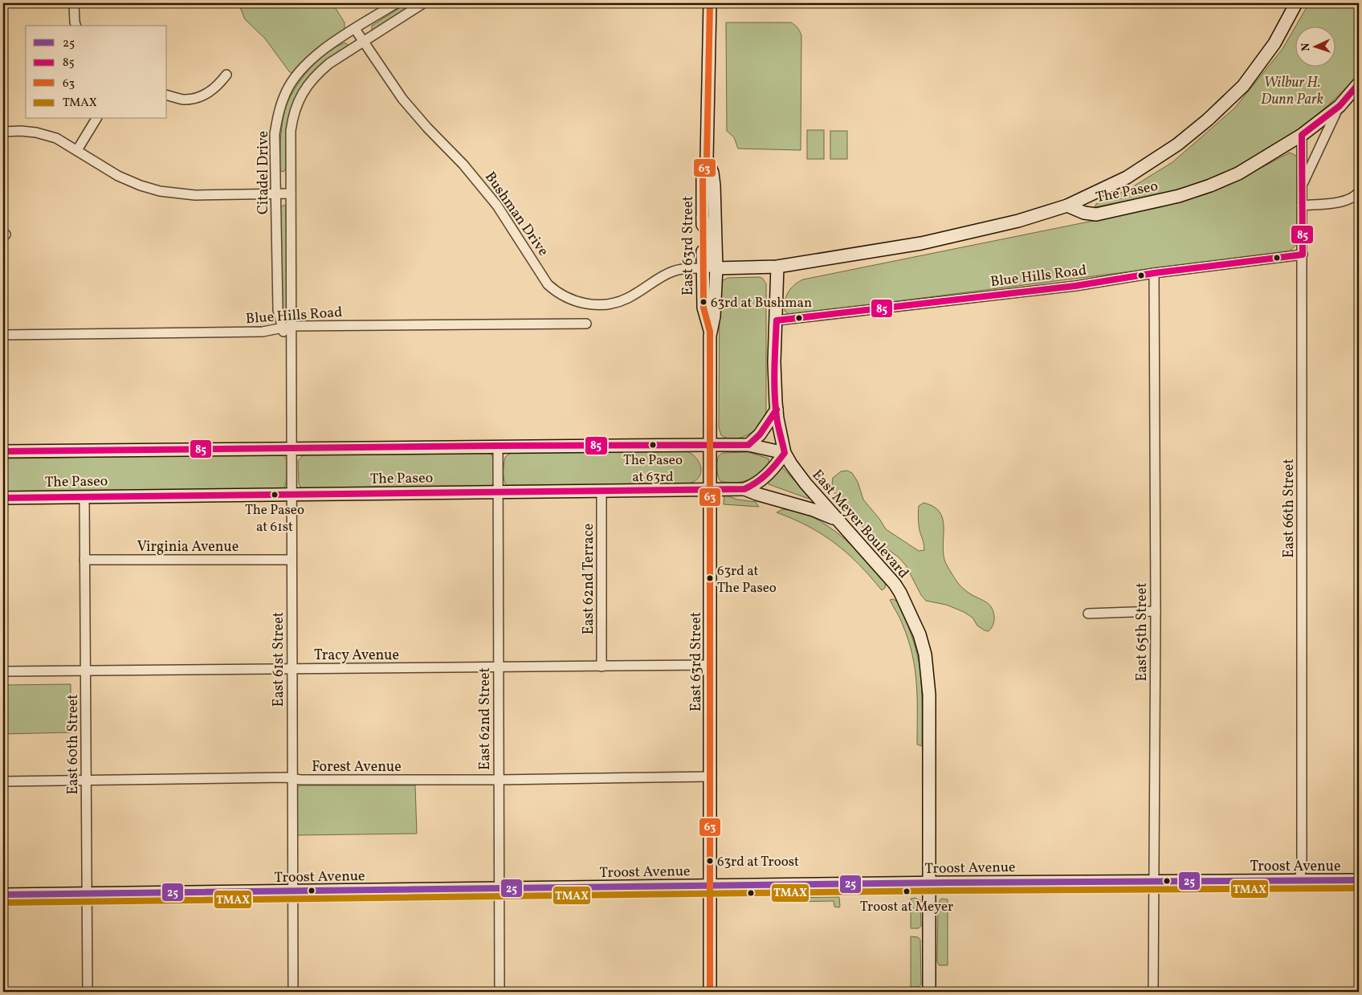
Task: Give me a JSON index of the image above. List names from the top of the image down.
{
  "streets": {
    "main road": [
      "The Paseo",
      "East 63rd Street",
      "East Meyer Boulevard",
      "Troost Avenue"
    ],
    "street": [
      "Citadel Drive",
      "Bushman Drive",
      "Blue Hills Road",
      "East 66th Street",
      "Virginia Avenue",
      "East 62nd Terrace",
      "East 65th Street",
      "Tracy Avenue",
      "East 61st Street",
      "East 62nd Street",
      "East 60th Street",
      "Forest Avenue"
    ]
  },
  "crossings": [
    ["Citadel Drive", "Bushman Drive"],
    ["Citadel Drive", "Blue Hills Road"],
    ["Citadel Drive", "East 61st Street"],
    ["The Paseo", "East 63rd Street"],
    ["The Paseo", "East 66th Street"],
    ["The Paseo", "East Meyer Boulevard"],
    ["The Paseo", "East 62nd Terrace"],
    ["The Paseo", "East 61st Street"],
    ["The Paseo", "East 62nd Street"],
    ["The Paseo", "East 60th Street"],
    ["Bushman Drive", "East 63rd Street"],
    ["East 63rd Street", "Tracy Avenue"],
    ["East 63rd Street", "Forest Avenue"],
    ["East 63rd Street", "Troost Avenue"],
    ["Blue Hills Road", "East 66th Street"],
    ["Blue Hills Road", "East Meyer Boulevard"],
    ["Blue Hills Road", "East 65th Street"],
    ["Blue Hills Road", "East 61st Street"],
    ["East 66th Street", "Troost Avenue"],
    ["East Meyer Boulevard", "Troost Avenue"],
    ["Virginia Avenue", "East 61st Street"],
    ["Virginia Avenue", "East 60th Street"],
    ["East 62nd Terrace", "Tracy Avenue"],
    ["East 65th Street", "Troost Avenue"],
    ["Tracy Avenue", "East 61st Street"],
    ["Tracy Avenue", "East 62nd Street"],
    ["Tracy Avenue", "East 60th Street"],
    ["East 61st Street", "Forest Avenue"],
    ["East 61st Street", "Troost Avenue"],
    ["East 62nd Street", "Forest Avenue"],
    ["East 62nd Street", "Troost Avenue"],
    ["East 60th Street", "Forest Avenue"],
    ["East 60th Street", "Troost Avenue"]
  ],
  "parks": ["Wilbur H. Dunn Park"],
  "places": [
    "63rd at Bushman",
    "The Paseo at 63rd",
    "The Paseo at 61st",
    "63rd at The Paseo",
    "63rd at Troost",
    "Troost at Meyer"
  ],
  "lines": [
    "transit line 63",
    "transit line 85",
    "transit line 25",
    "transit line TMAX"
  ],
  "legend": [
    "25",
    "85",
    "63",
    "TMAX"
  ],
  "north": "left"
}
